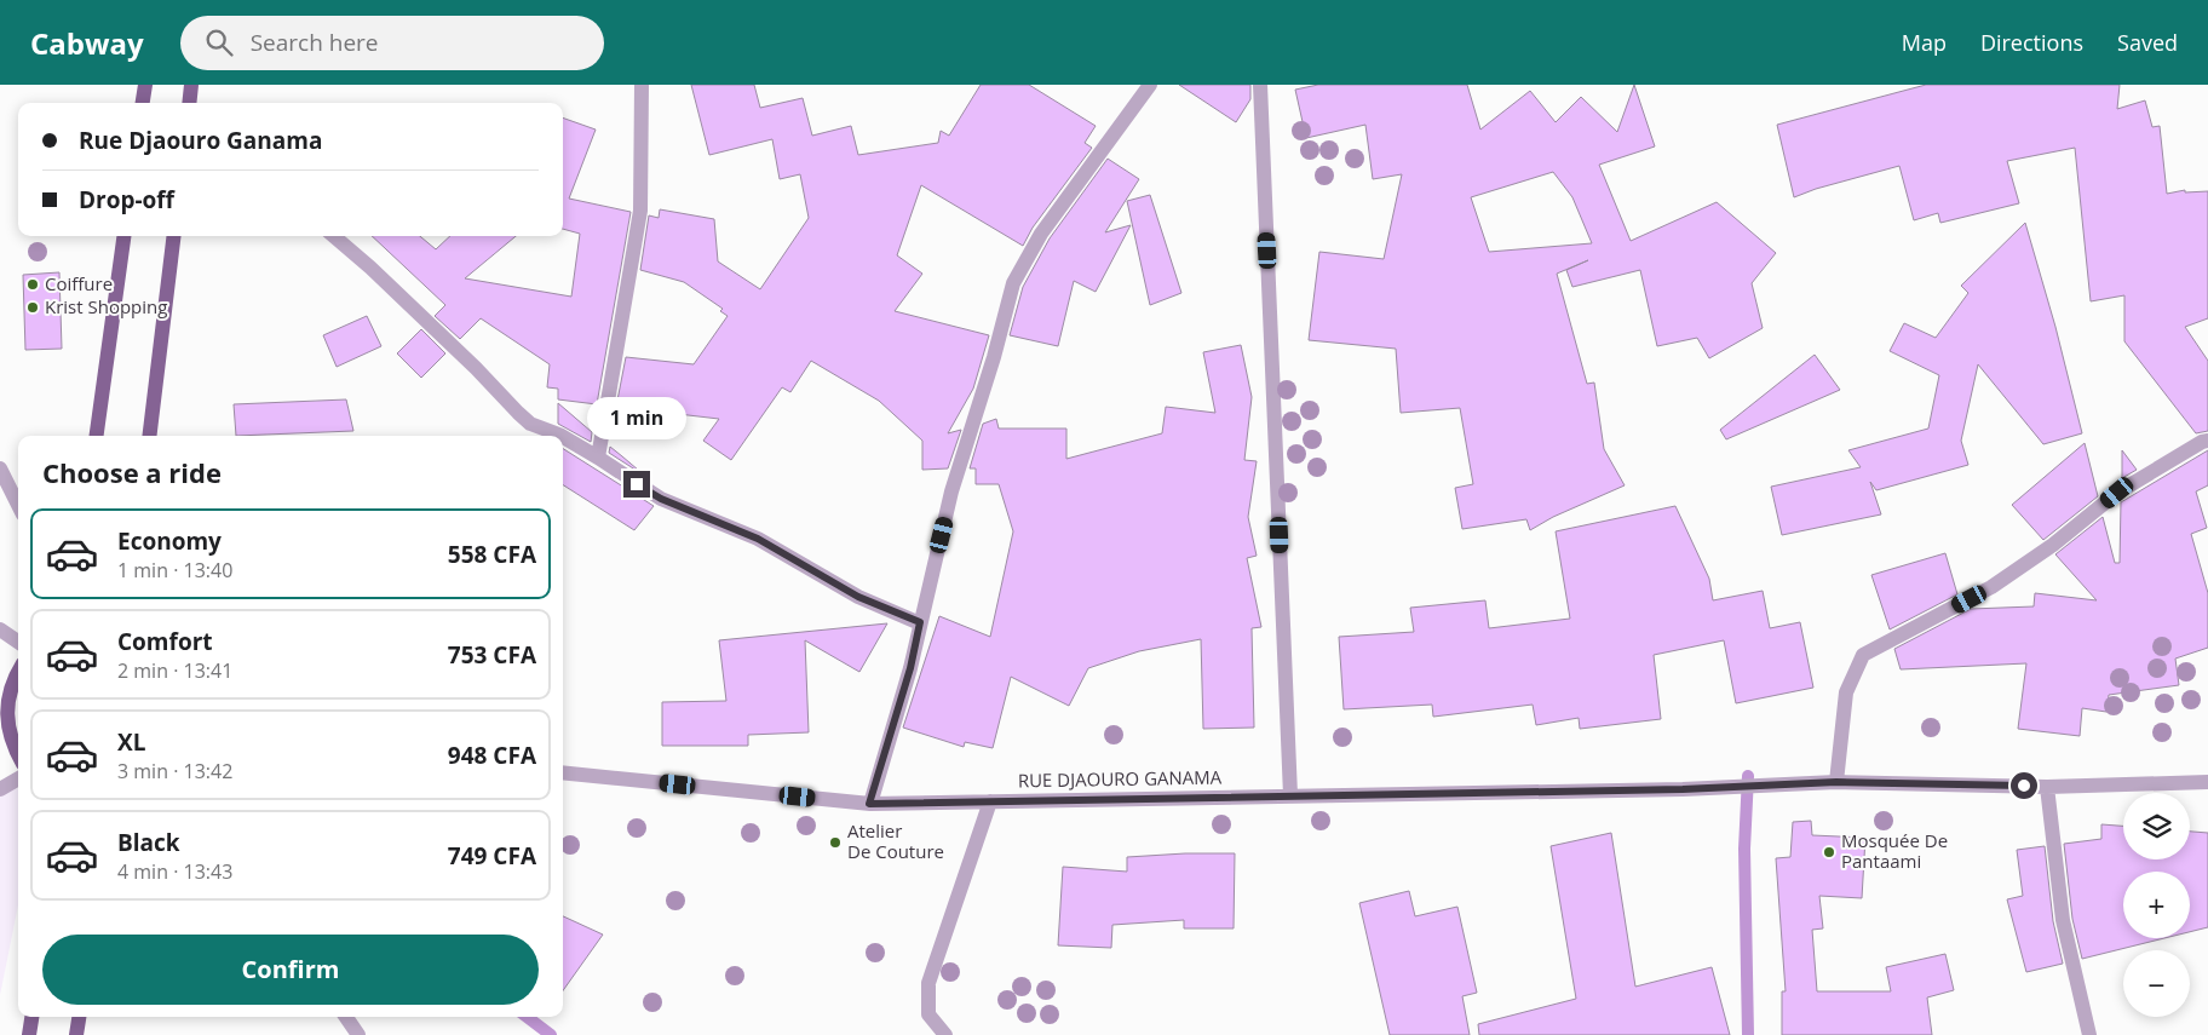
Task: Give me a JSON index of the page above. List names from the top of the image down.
{
  "streets": {
    "street": ["RUE DJAOURO GANAMA"]
  },
  "places": [
    "Coiffure",
    "Krist Shopping",
    "Atelier De Couture",
    "Mosquée De Pantaami"
  ],
  "page": {
    "header": "Cabway",
    "search": "Search here",
    "nav": ["Map", "Directions", "Saved"],
    "banner": ["Rue Djaouro Ganama", "Drop-off"],
    "bubble": "1 min",
    "heading": "Choose a ride",
    "list": [
      {
        "name": "Economy",
        "note": "1 min · 13:40",
        "value": "558 CFA"
      },
      {
        "name": "Comfort",
        "note": "2 min · 13:41",
        "value": "753 CFA"
      },
      {
        "name": "XL",
        "note": "3 min · 13:42",
        "value": "948 CFA"
      },
      {
        "name": "Black",
        "note": "4 min · 13:43",
        "value": "749 CFA"
      }
    ],
    "map_buttons": ["+", "−"],
    "buttons": "Confirm"
  }
}
